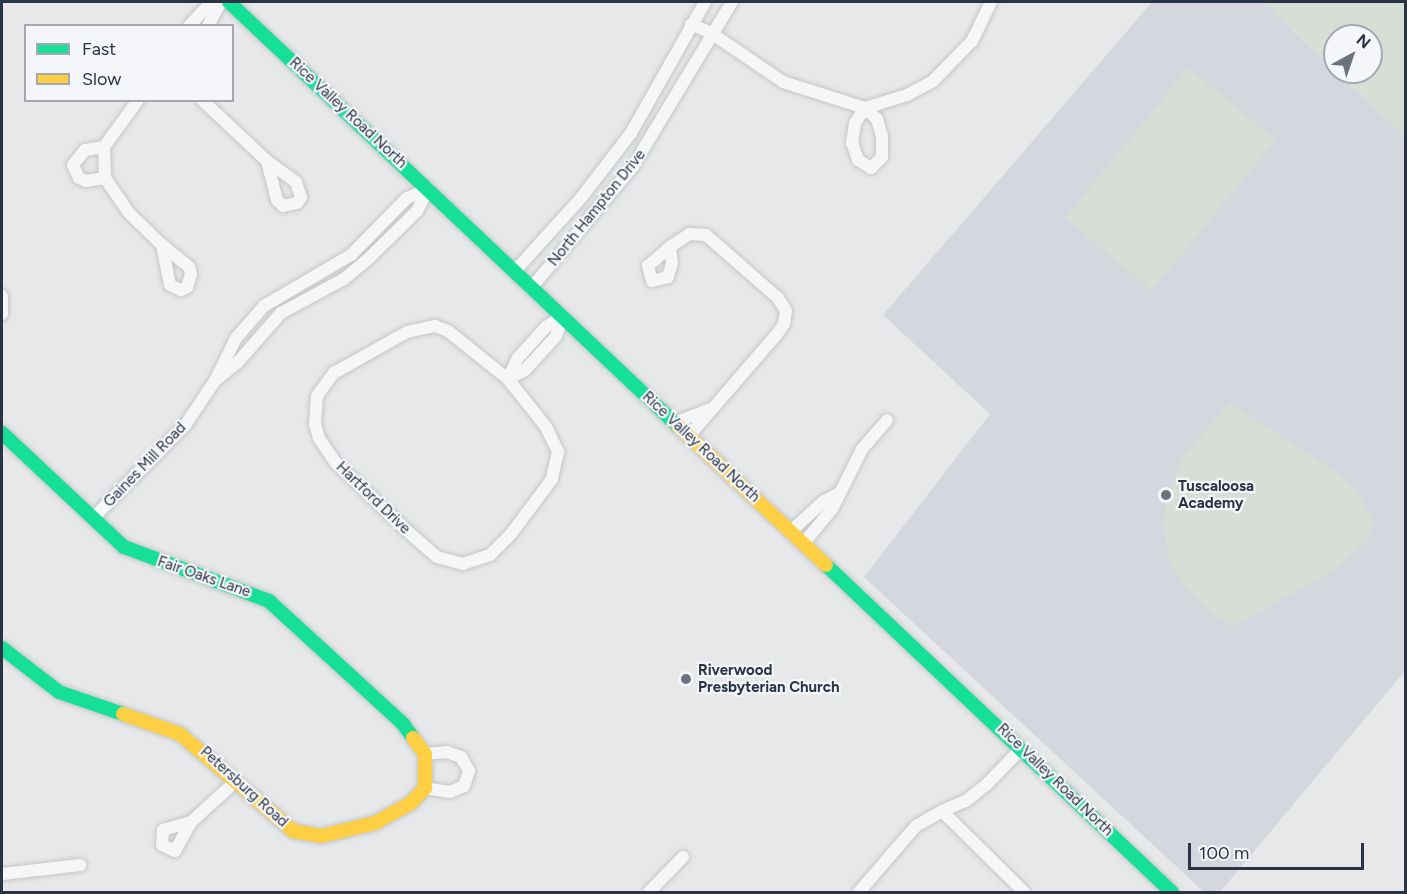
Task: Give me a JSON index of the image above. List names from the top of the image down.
{
  "streets": {
    "street": [
      "Rice Valley Road North",
      "North Hampton Drive",
      "Gaines Mill Road",
      "Hartford Drive",
      "Fair Oaks Lane",
      "Petersburg Road"
    ]
  },
  "crossings": [
    ["Rice Valley Road North", "North Hampton Drive"],
    ["Rice Valley Road North", "Gaines Mill Road"],
    ["Gaines Mill Road", "Fair Oaks Lane"],
    ["Fair Oaks Lane", "Petersburg Road"]
  ],
  "places": ["Tuscaloosa Academy", "Riverwood Presbyterian Church"],
  "legend": ["Fast", "Slow"],
  "scale_bar": "100 m",
  "north": "top right"
}
